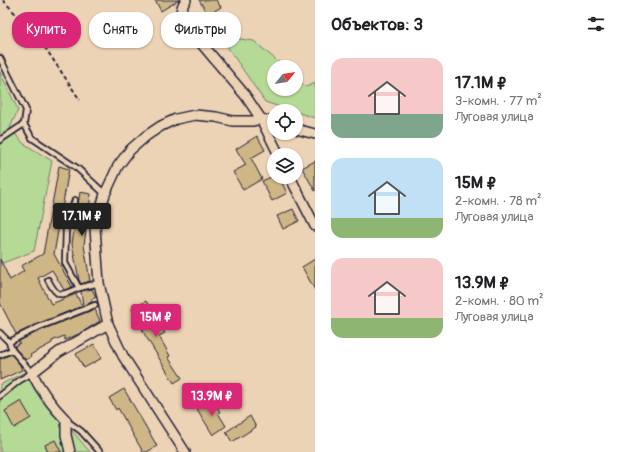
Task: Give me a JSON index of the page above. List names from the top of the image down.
{
  "north": "top right",
  "page": {
    "heading": "Объектов: 3",
    "chip": ["Купить", "Снять", "Фильтры"],
    "list": [
      {
        "name": "17.1M ₽",
        "note": "3-комн. · 77 m² · Луговая улица"
      },
      {
        "name": "15M ₽",
        "note": "2-комн. · 78 m² · Луговая улица"
      },
      {
        "name": "13.9M ₽",
        "note": "2-комн. · 80 m² · Луговая улица"
      }
    ],
    "price": ["17.1M ₽", "15M ₽", "13.9M ₽"]
  }
}
